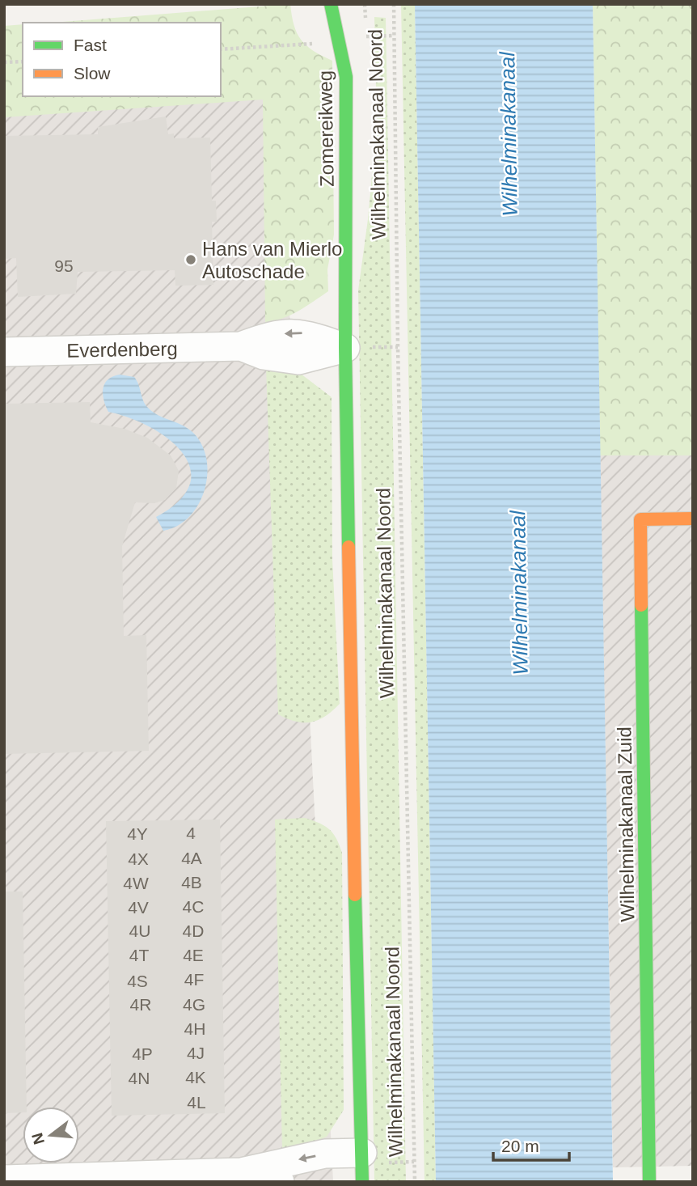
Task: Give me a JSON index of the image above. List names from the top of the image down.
{
  "streets": {
    "street": [
      "Zomereikweg",
      "Wilhelminakanaal Noord",
      "Everdenberg",
      "Wilhelminakanaal Zuid"
    ]
  },
  "crossings": [
    ["Zomereikweg", "Wilhelminakanaal Noord"],
    ["Wilhelminakanaal Noord", "Everdenberg"]
  ],
  "water": ["Wilhelminakanaal"],
  "places": ["Hans van Mierlo Autoschade"],
  "house_numbers": [
    "95",
    "4",
    "4Y",
    "4A",
    "4X",
    "4B",
    "4W",
    "4C",
    "4V",
    "4U",
    "4D",
    "4T",
    "4E",
    "4F",
    "4S",
    "4R",
    "4G",
    "4H",
    "4J",
    "4P",
    "4K",
    "4N",
    "4L"
  ],
  "legend": ["Fast", "Slow"],
  "scale_bar": "20 m",
  "north": "left"
}
